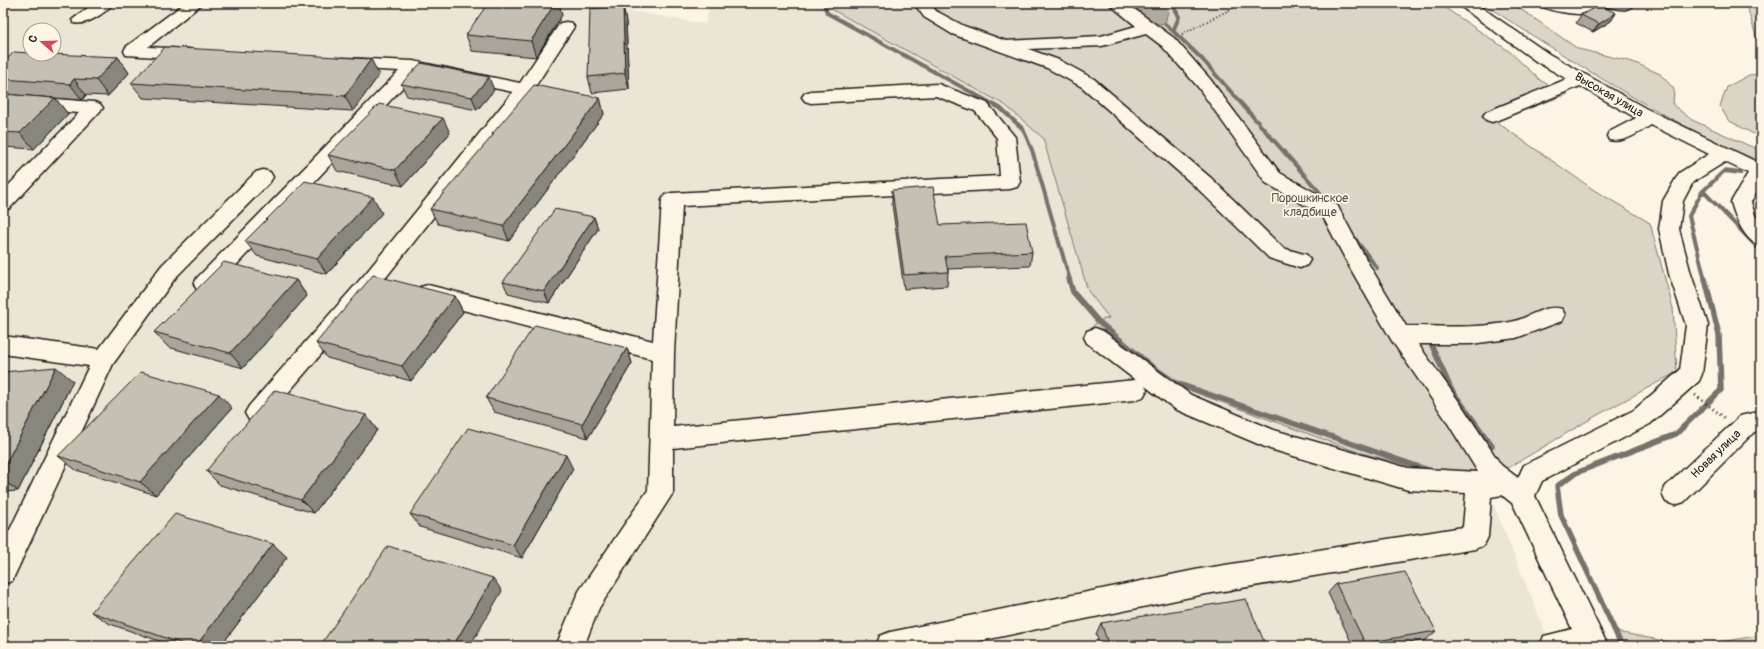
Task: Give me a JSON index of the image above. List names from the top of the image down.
{
  "streets": {
    "street": ["Высокая улица", "Новая улица"]
  },
  "parks": ["Порошкинское кладбище"],
  "north": "left"
}
